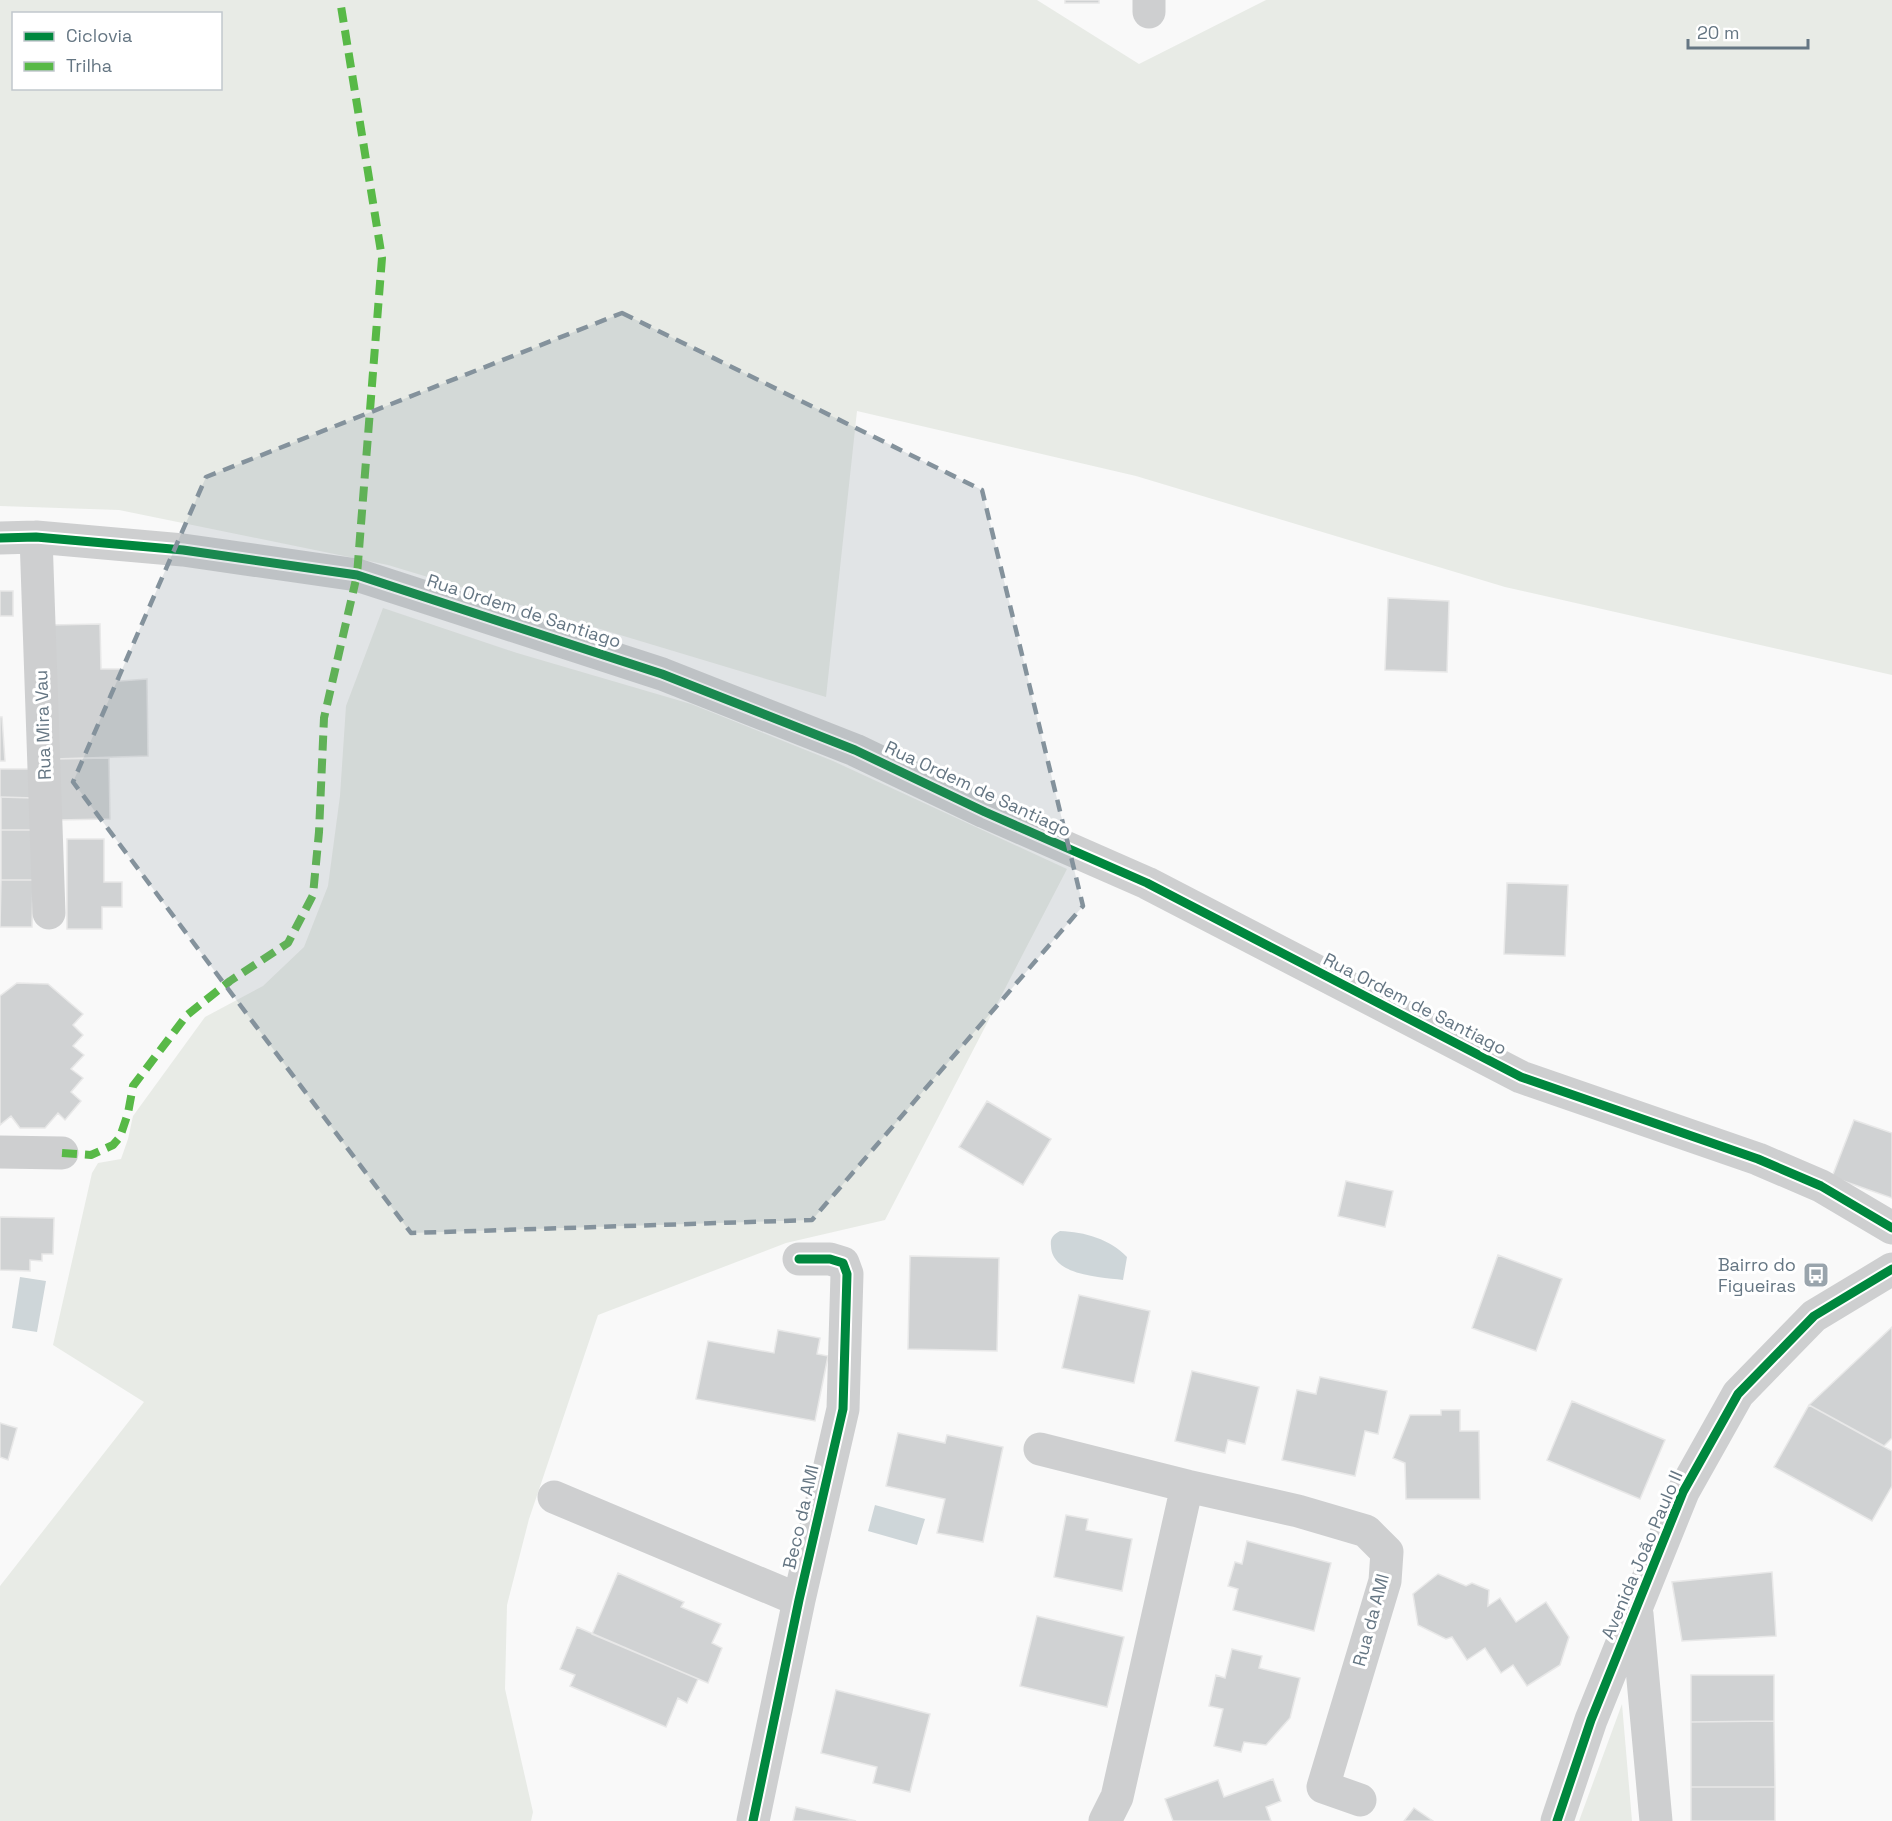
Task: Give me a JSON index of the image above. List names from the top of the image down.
{
  "streets": {
    "street": [
      "Rua Ordem de Santiago",
      "Rua Mira Vau",
      "Beco da AMI",
      "Avenida João Paulo II",
      "Rua da AMI"
    ]
  },
  "crossings": [
    ["Rua Ordem de Santiago", "Rua Mira Vau"]
  ],
  "places": {
    "bus stop": ["Bairro do Figueiras"]
  },
  "legend": ["Ciclovia", "Trilha"],
  "scale_bar": "20 m"
}
